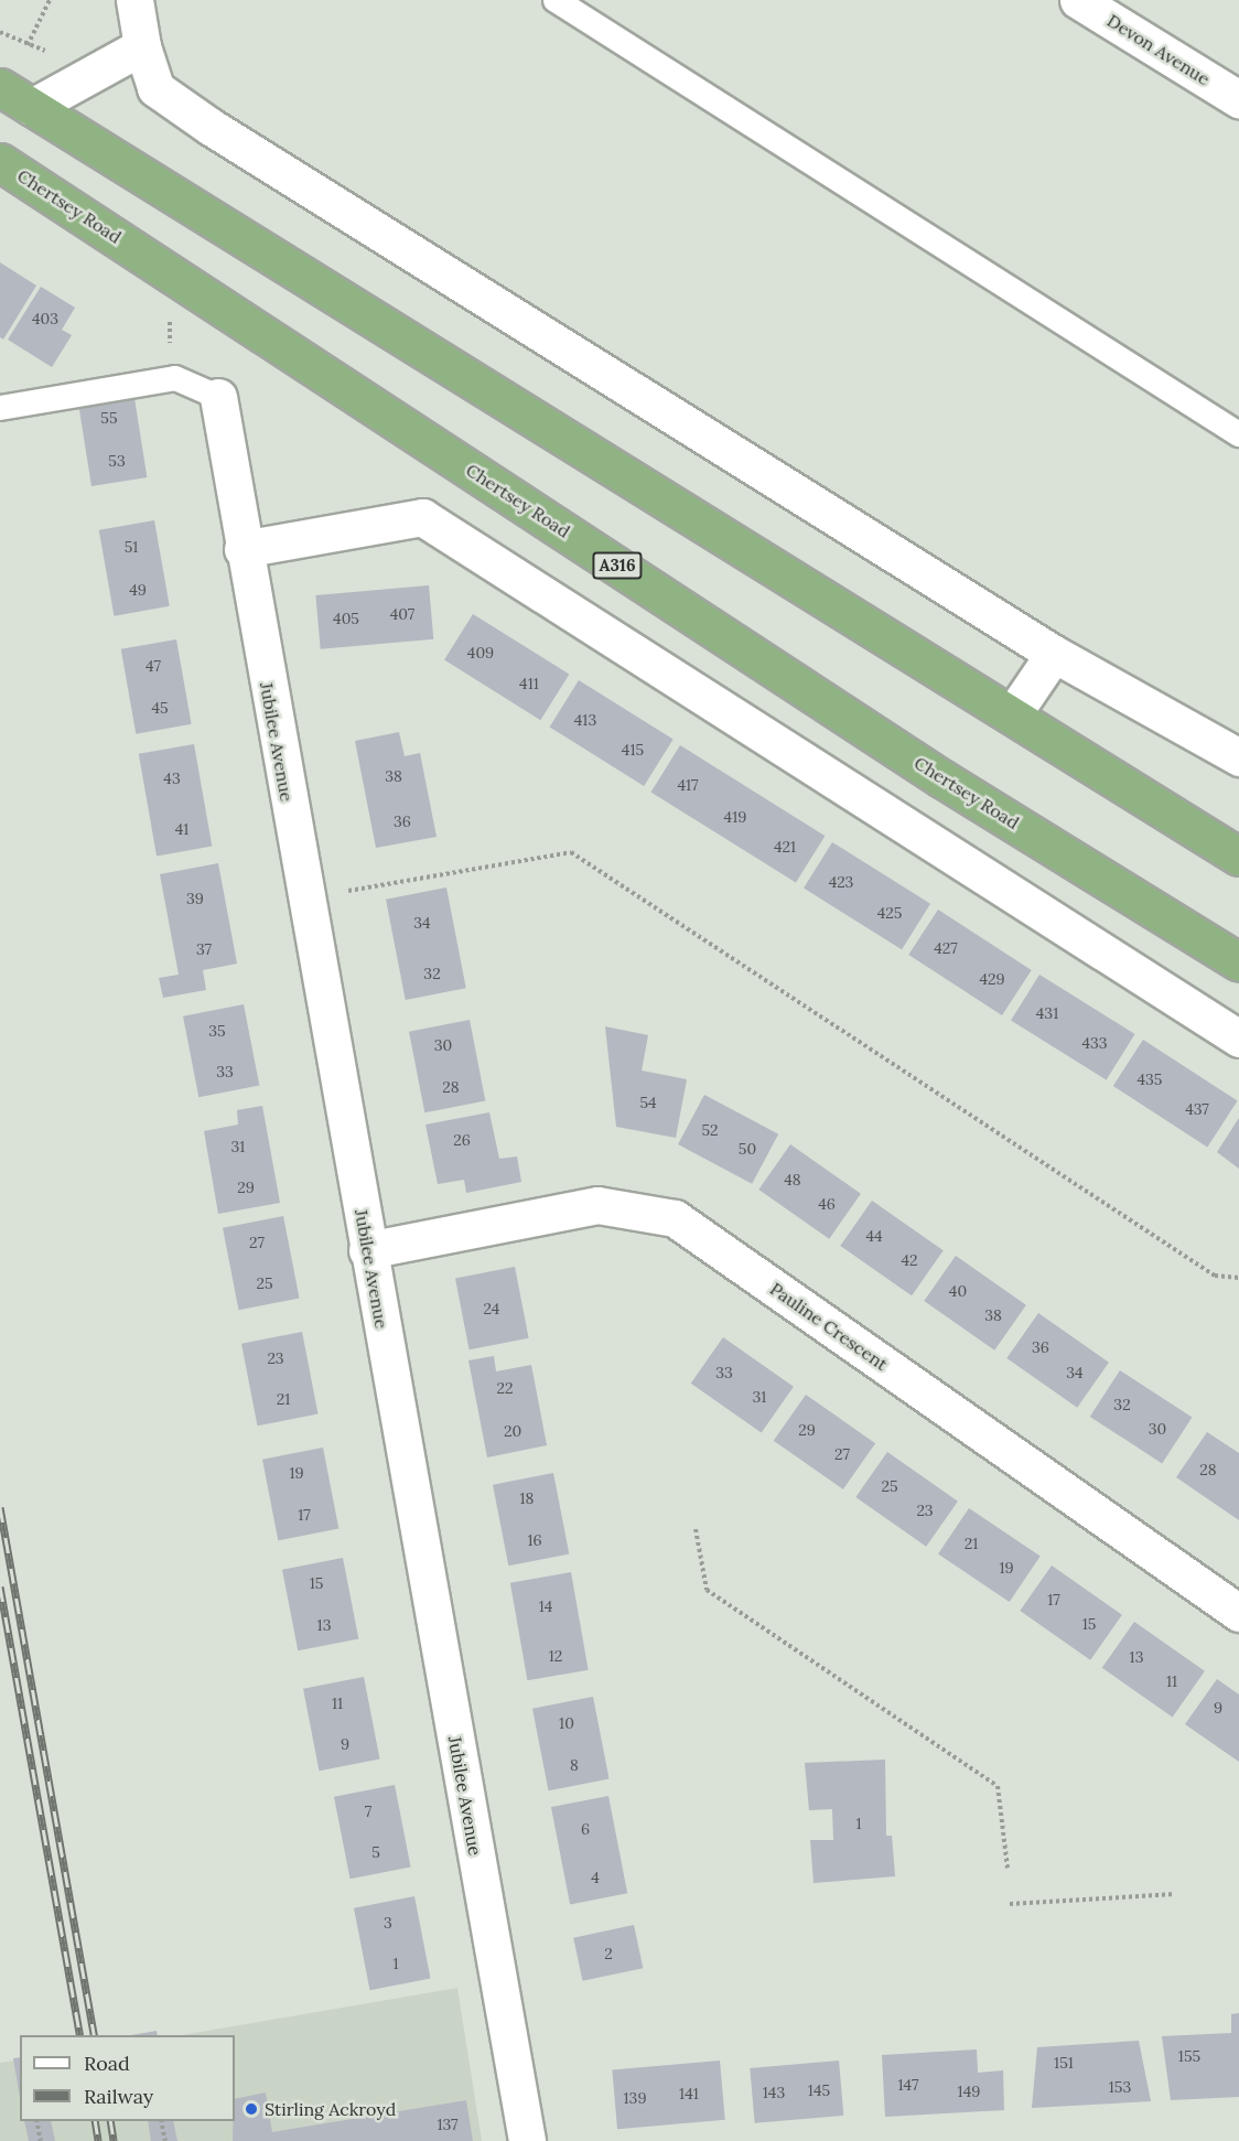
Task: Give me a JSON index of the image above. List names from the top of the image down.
{
  "streets": {
    "highway": ["Chertsey Road", "A316"],
    "street": ["Devon Avenue", "Jubilee Avenue", "Pauline Crescent"]
  },
  "crossings": [
    ["Jubilee Avenue", "Pauline Crescent"]
  ],
  "places": ["Stirling Ackroyd"],
  "house_numbers": [
    "403",
    "55",
    "53",
    "51",
    "49",
    "407",
    "405",
    "409",
    "47",
    "411",
    "45",
    "413",
    "415",
    "38",
    "43",
    "417",
    "419",
    "36",
    "41",
    "421",
    "423",
    "39",
    "425",
    "34",
    "427",
    "37",
    "32",
    "429",
    "431",
    "35",
    "433",
    "30",
    "33",
    "435",
    "28",
    "54",
    "437",
    "52",
    "26",
    "31",
    "50",
    "48",
    "29",
    "46",
    "44",
    "27",
    "42",
    "25",
    "40",
    "24",
    "38",
    "36",
    "23",
    "33",
    "34",
    "22",
    "31",
    "21",
    "32",
    "30",
    "29",
    "20",
    "27",
    "28",
    "19",
    "25",
    "18",
    "23",
    "17",
    "16",
    "21",
    "19",
    "15",
    "17",
    "14",
    "15",
    "13",
    "12",
    "13",
    "11",
    "11",
    "9",
    "10",
    "9",
    "8",
    "7",
    "1",
    "6",
    "5",
    "4",
    "3",
    "2",
    "1",
    "155",
    "151",
    "147",
    "153",
    "145",
    "149",
    "143",
    "141",
    "139",
    "137"
  ],
  "legend": ["Road", "Railway"]
}
